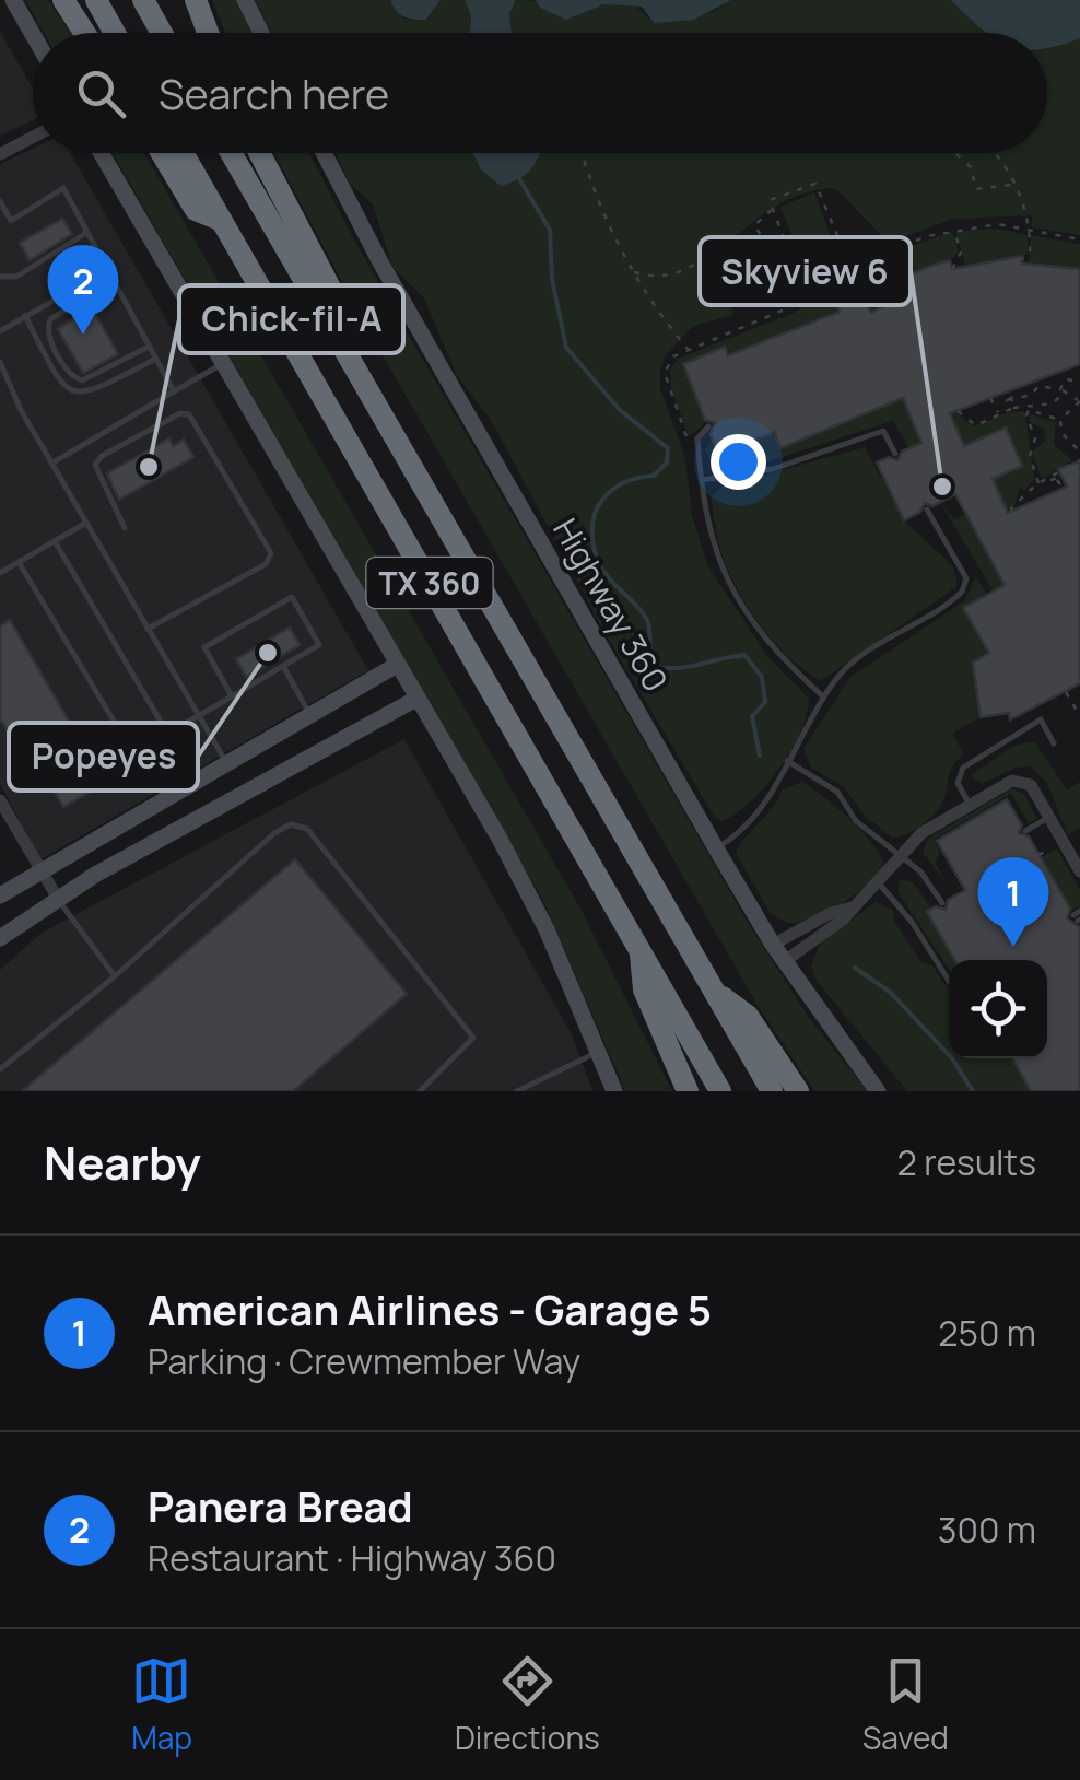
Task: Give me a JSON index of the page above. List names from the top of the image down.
{
  "streets": {
    "highway": ["TX 360"],
    "main road": ["Highway 360"]
  },
  "places": ["Chick-fil-A", "Skyview 6", "Popeyes"],
  "page": {
    "search": "Search here",
    "pins": ["2", "1"],
    "heading": ["Nearby", "2 results"],
    "list": [
      {
        "mark": "1",
        "name": "American Airlines - Garage 5",
        "note": "Parking · Crewmember Way",
        "value": "250 m"
      },
      {
        "mark": "2",
        "name": "Panera Bread",
        "note": "Restaurant · Highway 360",
        "value": "300 m"
      }
    ],
    "nav": ["Map", "Directions", "Saved"]
  }
}
